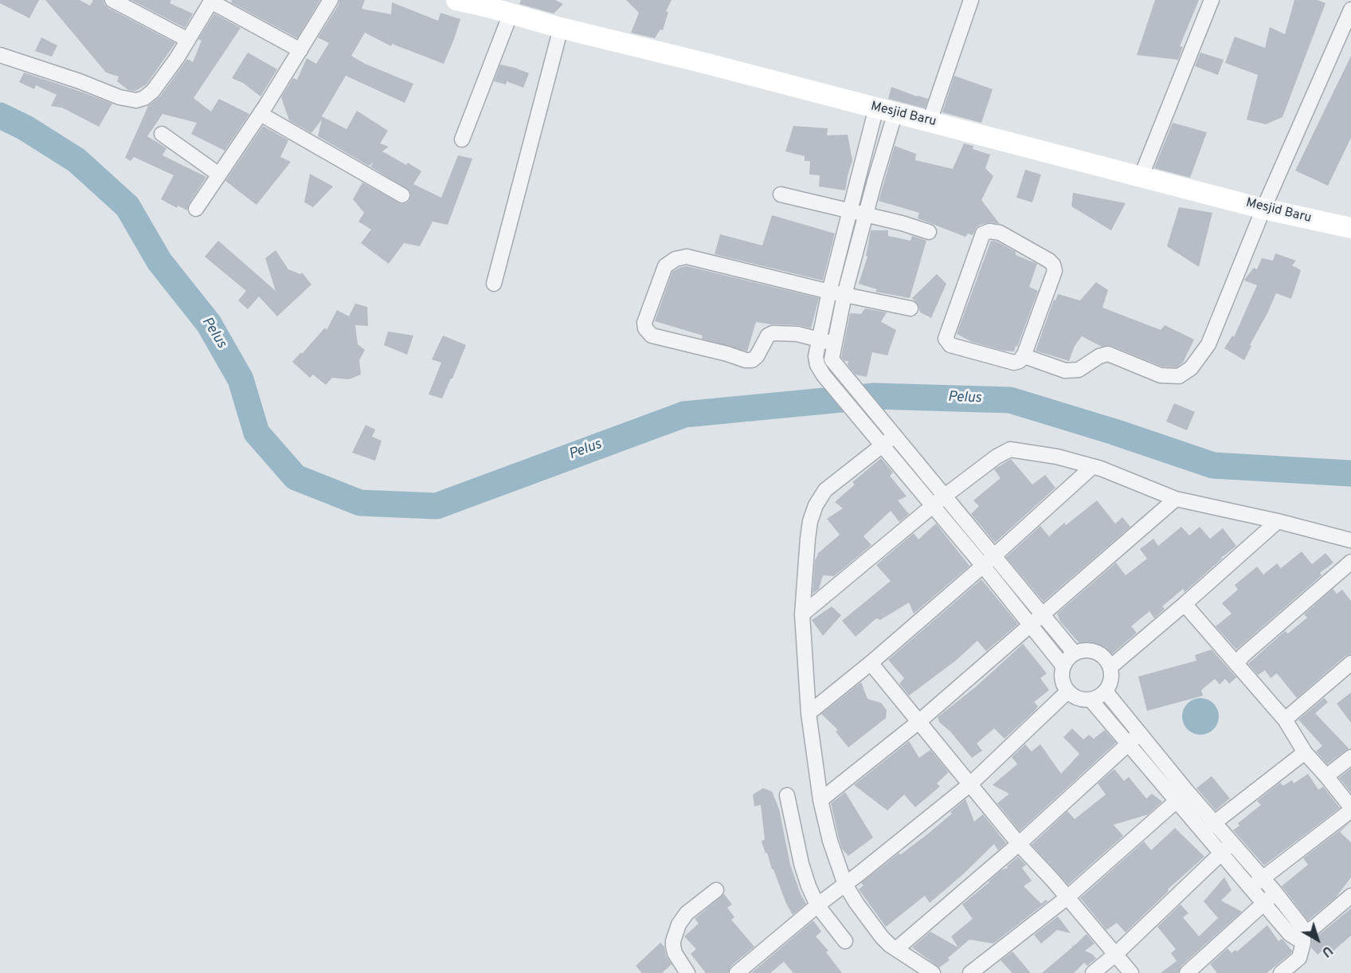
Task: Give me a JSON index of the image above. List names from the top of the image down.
{
  "streets": {
    "street": ["Mesjid Baru"]
  },
  "water": ["Pelus"],
  "north": "bottom right"
}
